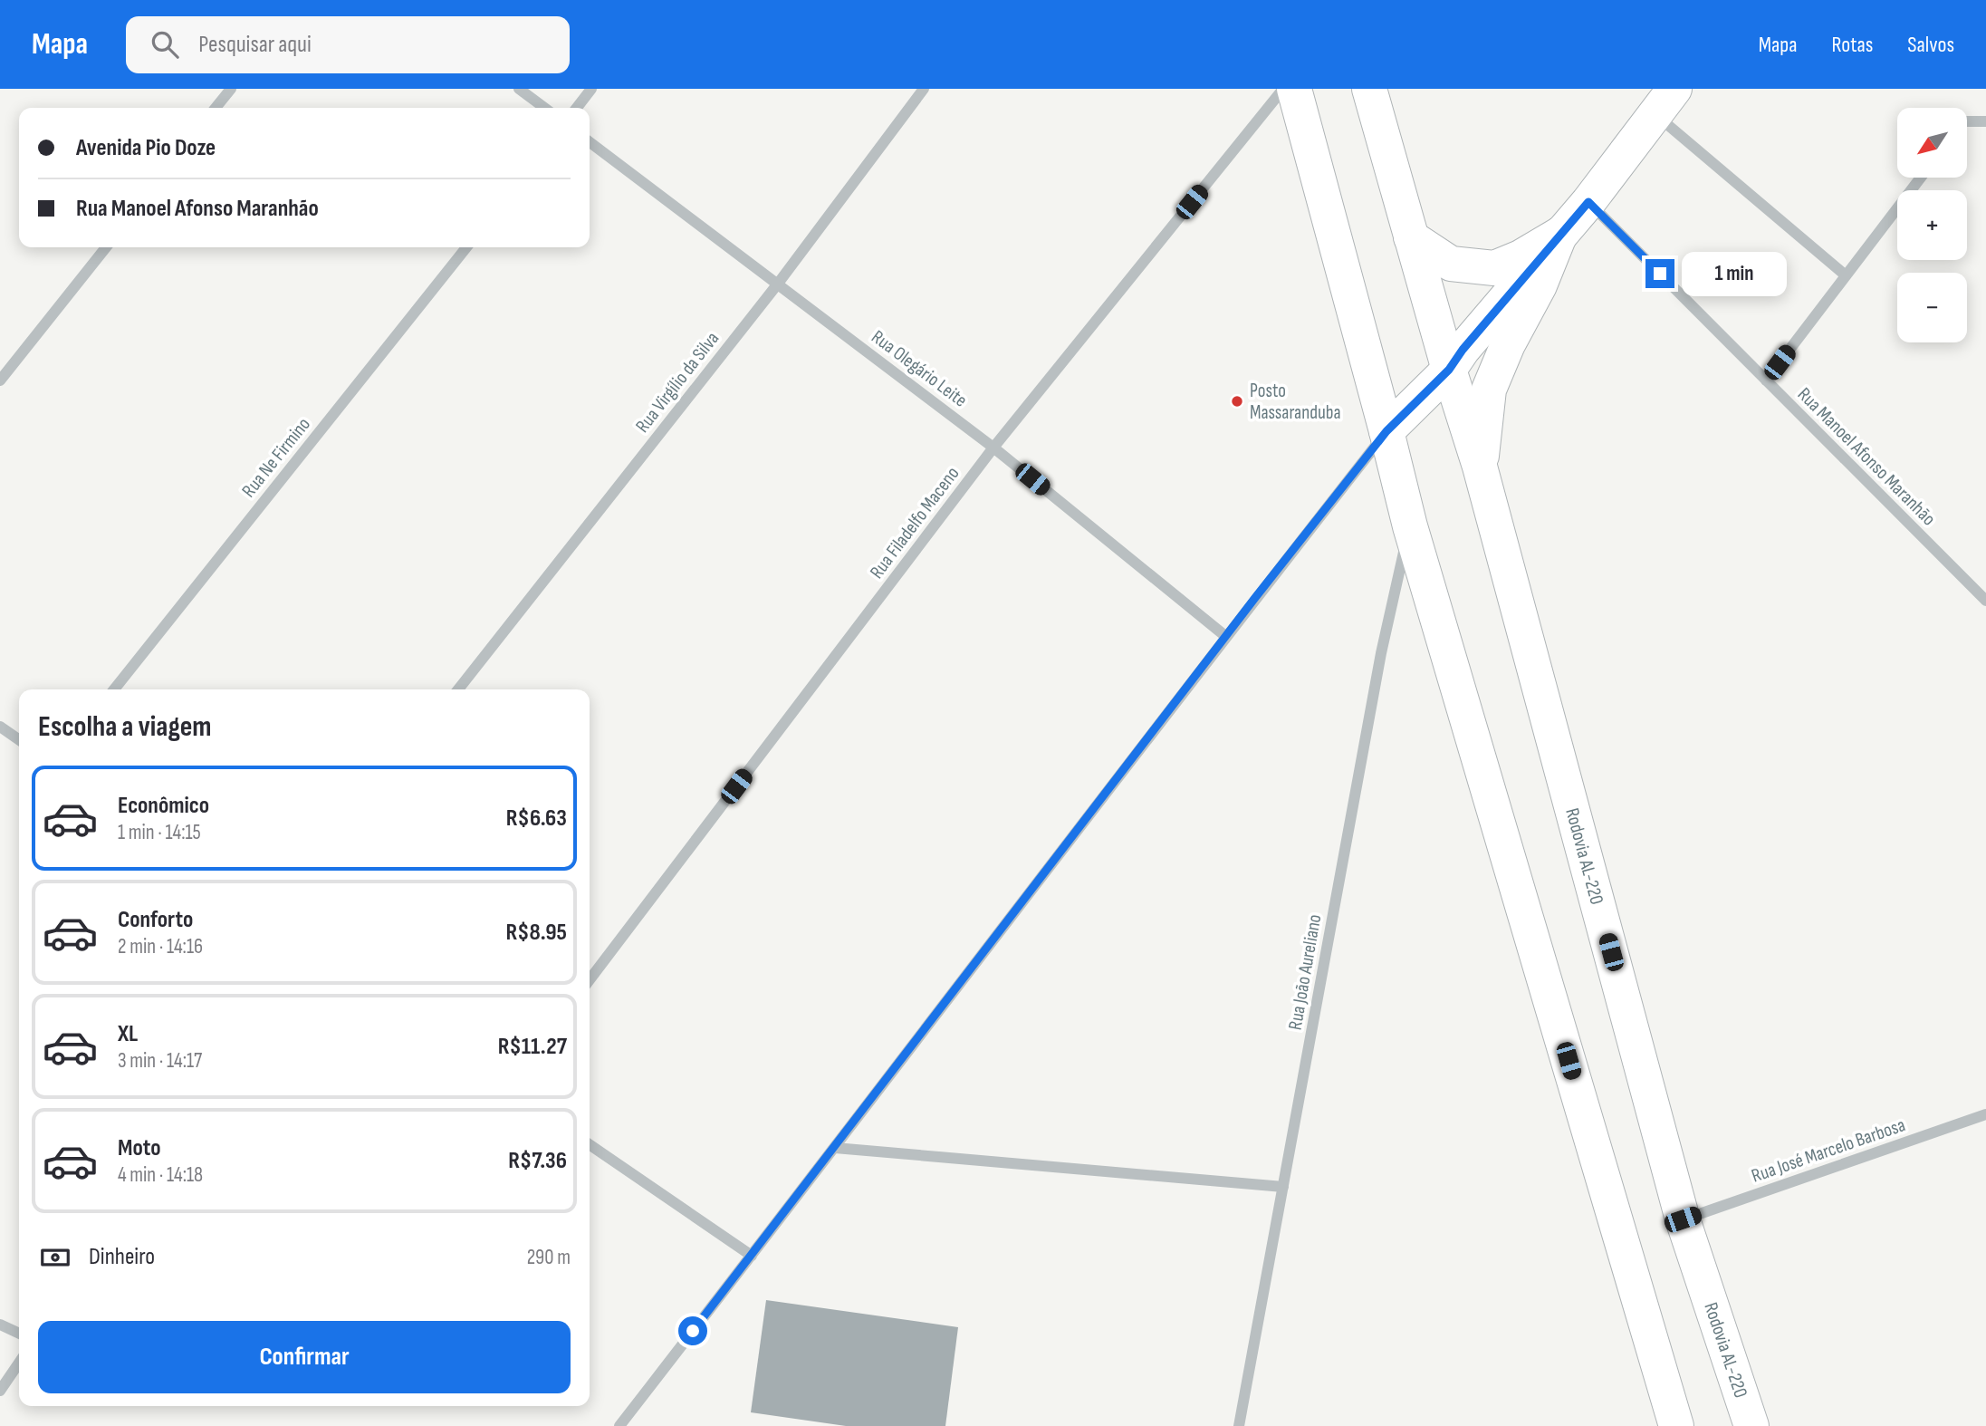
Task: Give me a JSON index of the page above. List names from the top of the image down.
{
  "streets": {
    "main road": ["Rodovia AL-220"],
    "street": [
      "Rua Olegário Leite",
      "Rua Virgílio da Silva",
      "Rua Manoel Afonso Maranhão",
      "Rua Ne Firmino",
      "Rua Filadelfo Maceno",
      "Rua João Aureliano",
      "Rua José Marcelo Barbosa"
    ]
  },
  "crossings": [
    ["Rua Olegário Leite", "Rua Virgílio da Silva"],
    ["Rua Olegário Leite", "Rua Filadelfo Maceno"],
    ["Rodovia AL-220", "Rua José Marcelo Barbosa"]
  ],
  "places": ["Posto Massaranduba"],
  "north": "bottom left",
  "page": {
    "header": "Mapa",
    "search": "Pesquisar aqui",
    "nav": ["Mapa", "Rotas", "Salvos"],
    "map_buttons": ["+", "−"],
    "banner": ["Avenida Pio Doze", "Rua Manoel Afonso Maranhão"],
    "bubble": "1 min",
    "heading": "Escolha a viagem",
    "list": [
      {
        "name": "Econômico",
        "note": "1 min · 14:15",
        "value": "R$6.63"
      },
      {
        "name": "Conforto",
        "note": "2 min · 14:16",
        "value": "R$8.95"
      },
      {
        "name": "XL",
        "note": "3 min · 14:17",
        "value": "R$11.27"
      },
      {
        "name": "Moto",
        "note": "4 min · 14:18",
        "value": "R$7.36"
      }
    ],
    "pay": ["Dinheiro", "290 m"],
    "buttons": "Confirmar"
  }
}
